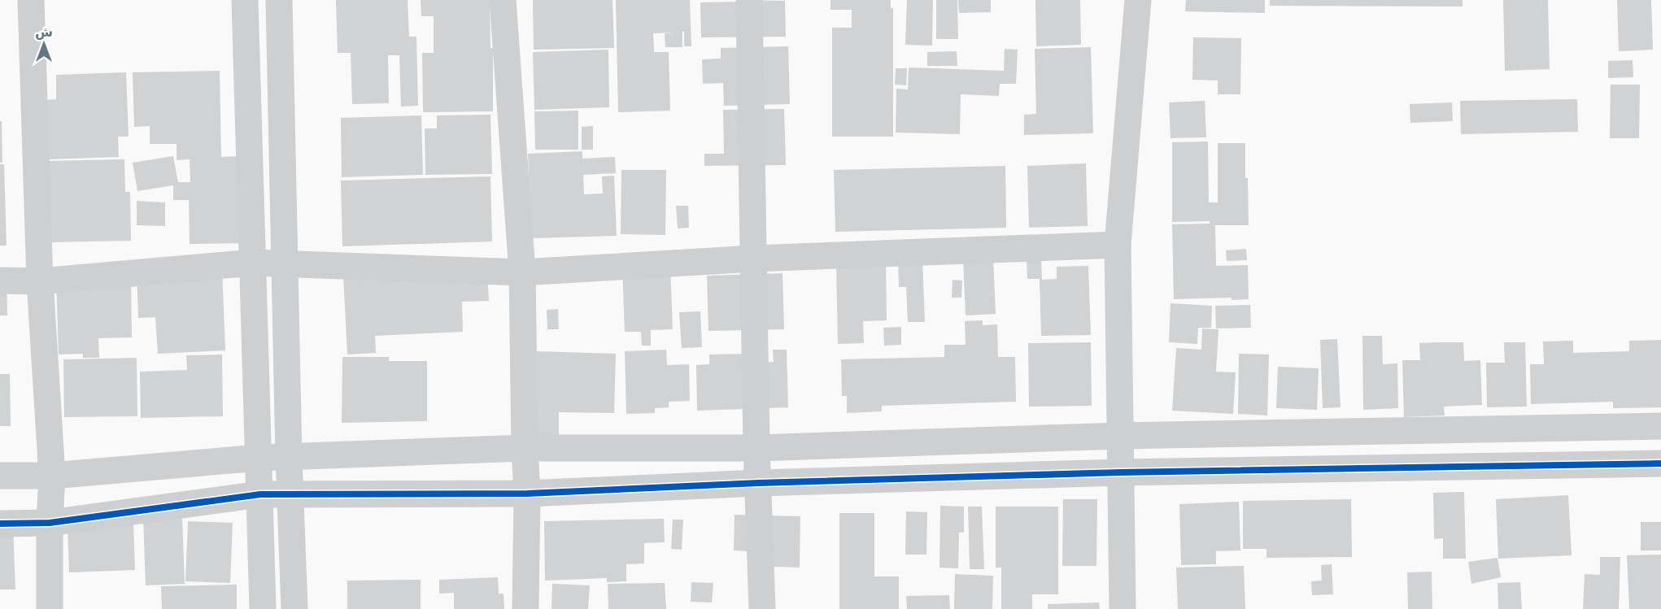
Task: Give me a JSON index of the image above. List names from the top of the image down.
{
  "north": "top"
}
